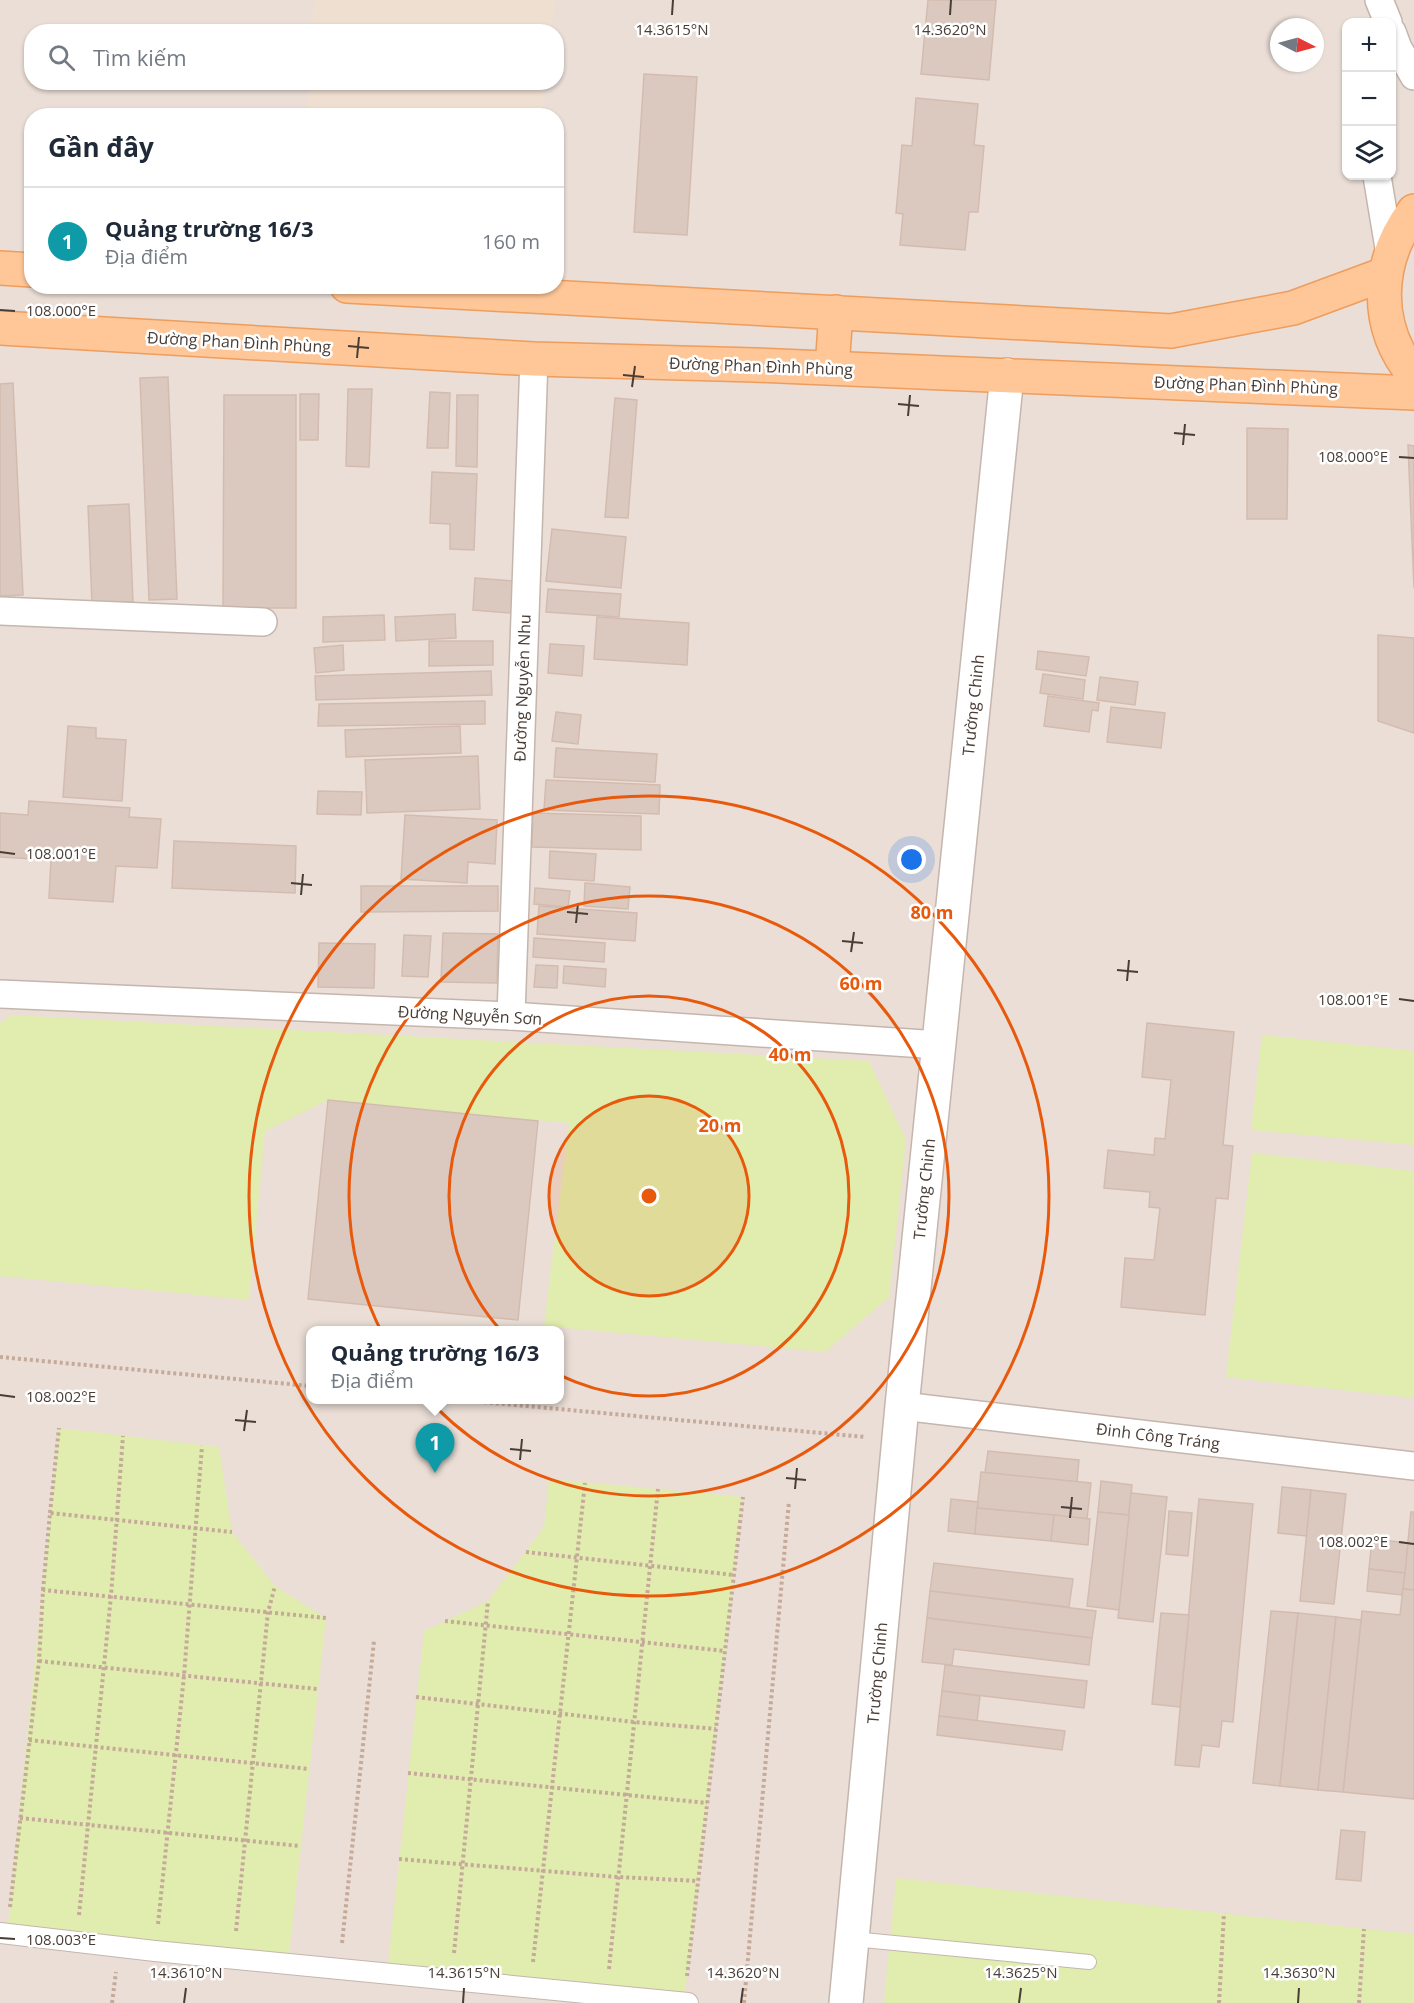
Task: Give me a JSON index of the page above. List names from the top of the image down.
{
  "streets": {
    "main road": ["Đường Phan Đình Phùng"],
    "street": [
      "Đường Nguyễn Nhu",
      "Trường Chinh",
      "Đường Nguyễn Sơn",
      "Đinh Công Tráng"
    ]
  },
  "crossings": [
    ["Đường Phan Đình Phùng", "Đường Nguyễn Nhu"],
    ["Đường Phan Đình Phùng", "Trường Chinh"],
    ["Đường Nguyễn Nhu", "Đường Nguyễn Sơn"],
    ["Trường Chinh", "Đường Nguyễn Sơn"],
    ["Trường Chinh", "Đinh Công Tráng"]
  ],
  "north": "right",
  "page": {
    "map_buttons": ["+", "−"],
    "search": "Tìm kiếm",
    "heading": "Gần đây",
    "list": [
      {
        "mark": "1",
        "name": "Quảng trường 16/3",
        "note": "Địa điểm",
        "value": "160 m"
      }
    ],
    "popup": ["Quảng trường 16/3", "Địa điểm"],
    "pins": "1"
  },
  "coordinates": [
    "14.3615°N",
    "14.3620°N",
    "108.000°E",
    "108.001°E",
    "108.002°E",
    "108.003°E",
    "14.3610°N",
    "14.3625°N",
    "14.3630°N"
  ],
  "rings": [
    "80 m",
    "60 m",
    "40 m",
    "20 m"
  ]
}
